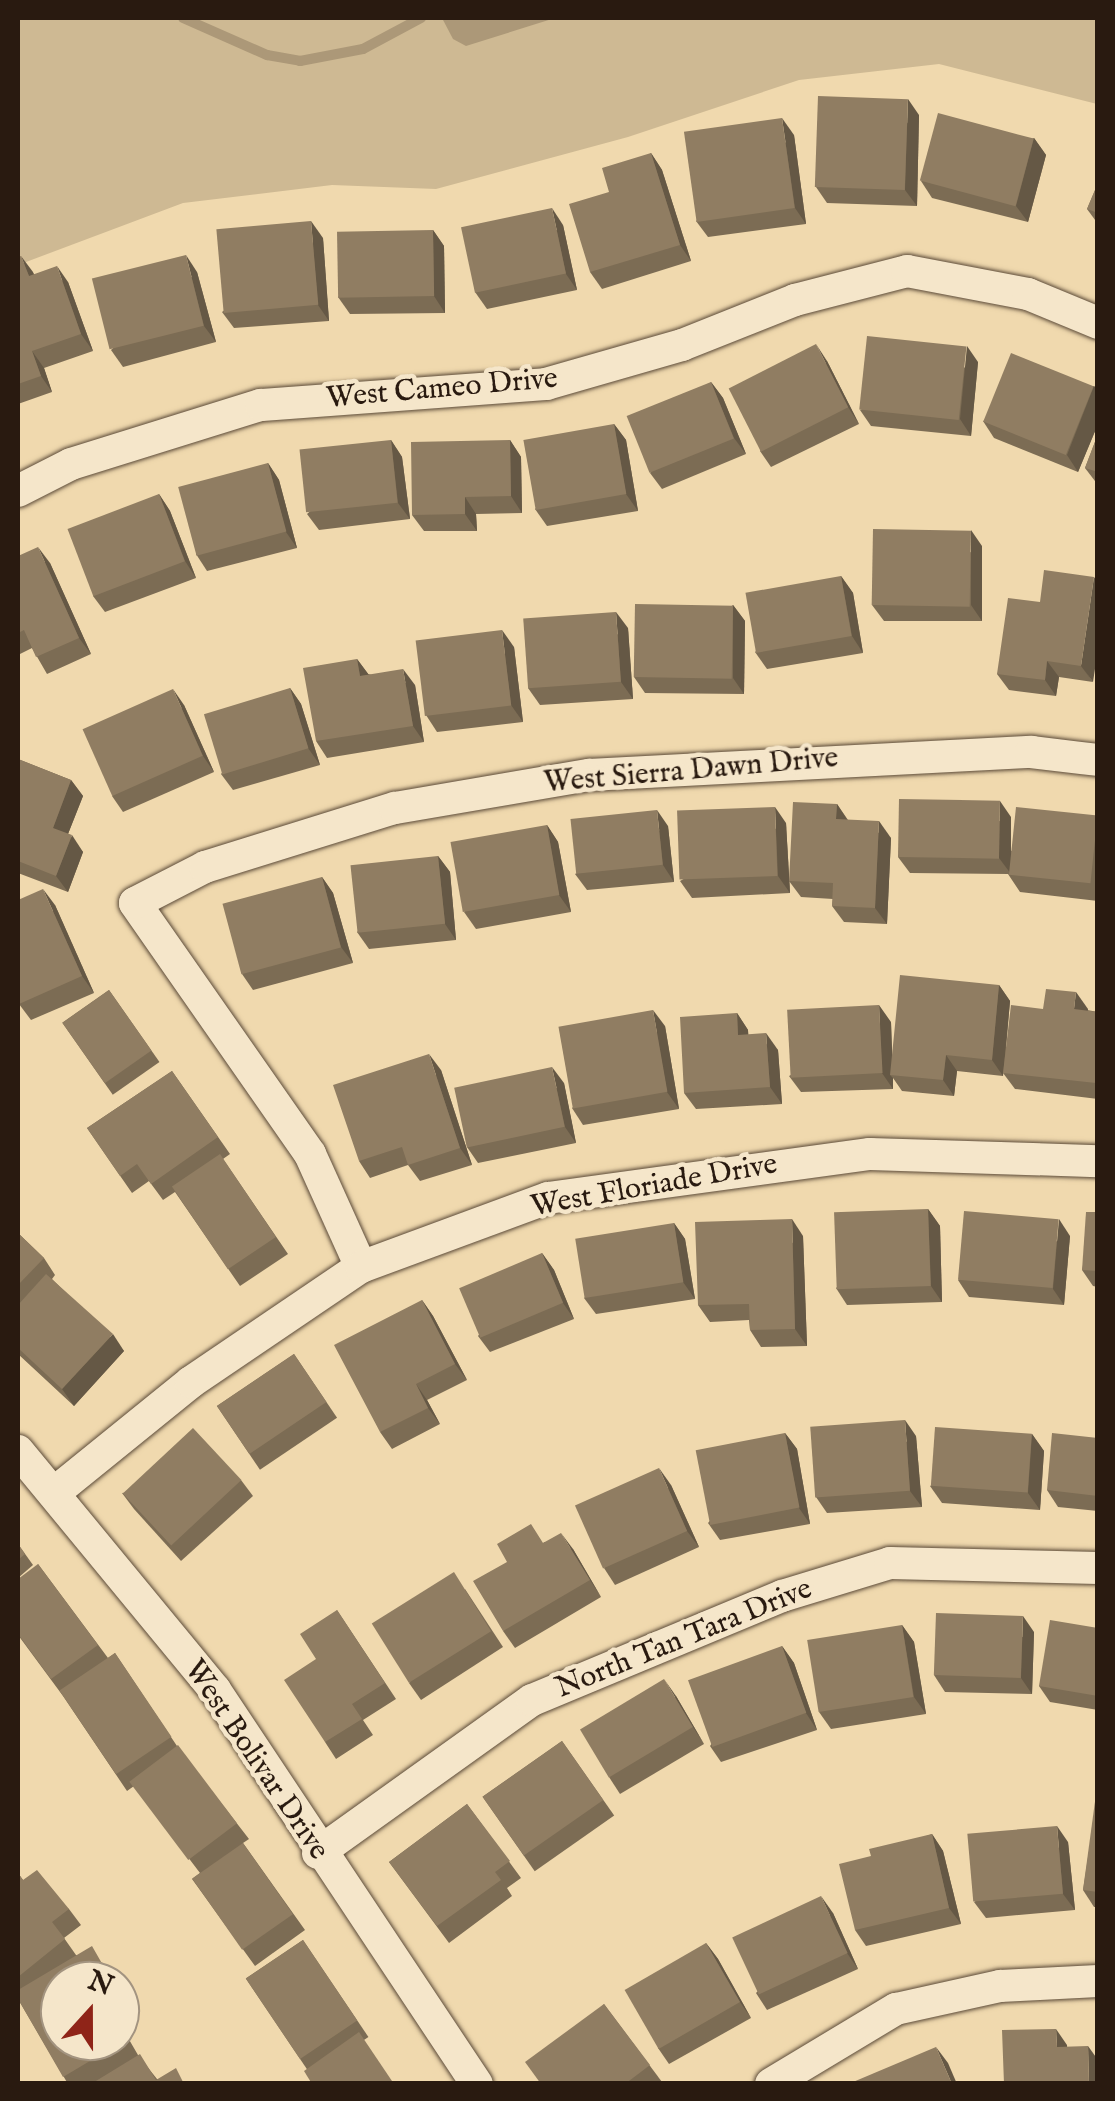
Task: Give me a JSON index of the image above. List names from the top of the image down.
{
  "streets": {
    "street": [
      "West Cameo Drive",
      "West Sierra Dawn Drive",
      "West Floriade Drive",
      "North Tan Tara Drive",
      "West Bolivar Drive"
    ]
  },
  "crossings": [
    ["West Sierra Dawn Drive", "West Floriade Drive"],
    ["West Floriade Drive", "West Bolivar Drive"],
    ["North Tan Tara Drive", "West Bolivar Drive"]
  ],
  "north": "top"
}
